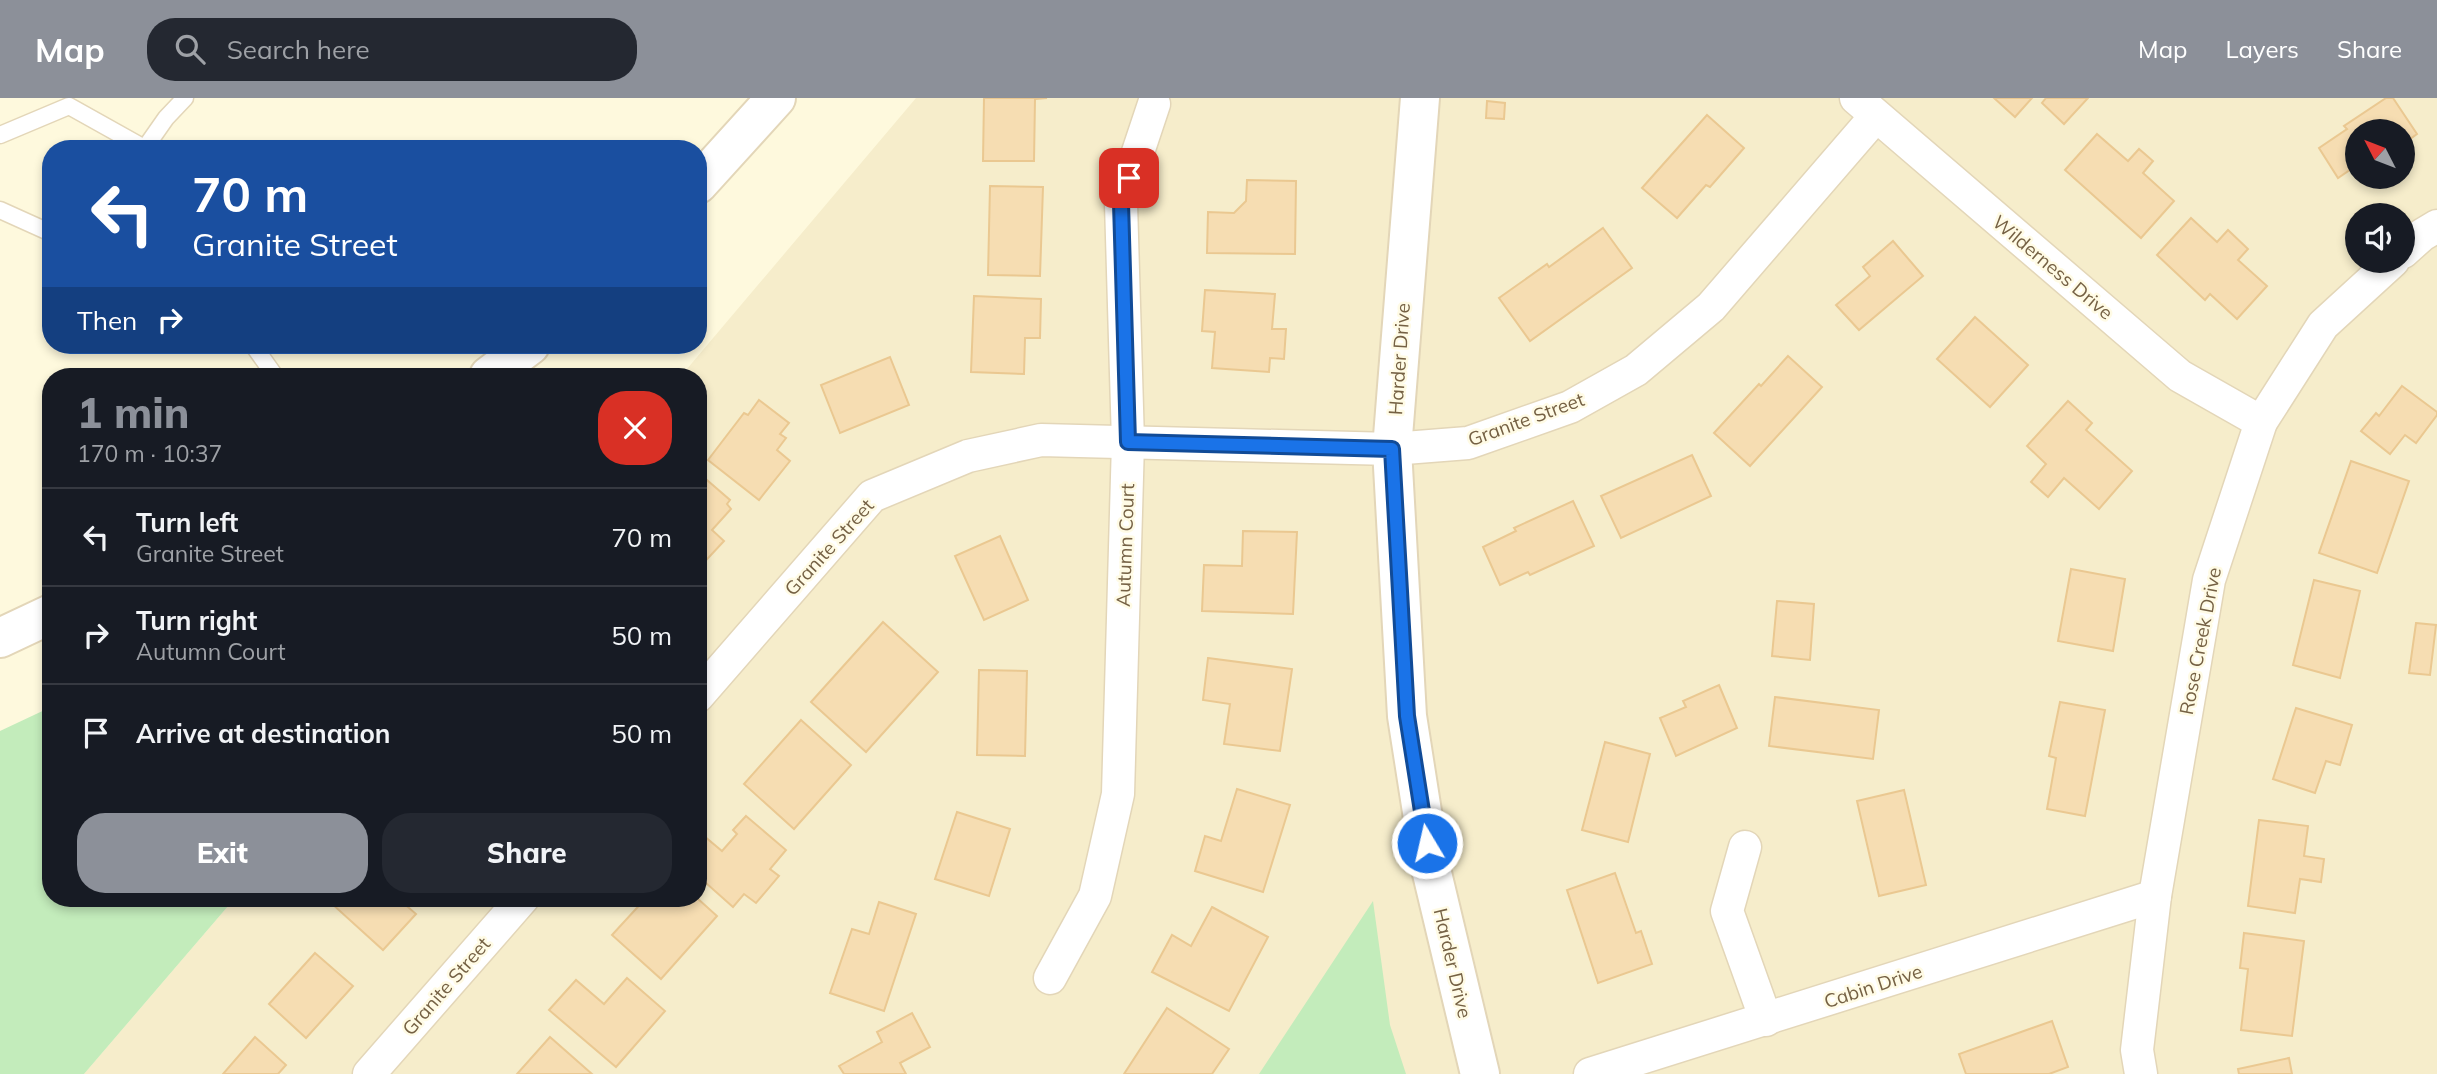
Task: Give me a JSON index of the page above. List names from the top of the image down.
{
  "streets": {
    "street": [
      "Wilderness Drive",
      "Harder Drive",
      "Granite Street",
      "Autumn Court",
      "Rose Creek Drive",
      "Cabin Drive"
    ]
  },
  "crossings": [
    ["Wilderness Drive", "Granite Street"],
    ["Wilderness Drive", "Rose Creek Drive"],
    ["Harder Drive", "Granite Street"],
    ["Granite Street", "Autumn Court"],
    ["Rose Creek Drive", "Cabin Drive"]
  ],
  "north": "top left",
  "page": {
    "header": "Map",
    "search": "Search here",
    "nav": ["Map", "Layers", "Share"],
    "turn": ["70 m", "Granite Street"],
    "then": "Then",
    "heading": ["1 min", "170 m · 10:37"],
    "list": [
      {
        "name": "Turn left",
        "note": "Granite Street",
        "value": "70 m"
      },
      {
        "name": "Turn right",
        "note": "Autumn Court",
        "value": "50 m"
      },
      {
        "name": "Arrive at destination",
        "value": "50 m"
      }
    ],
    "buttons": ["Exit", "Share"]
  }
}
